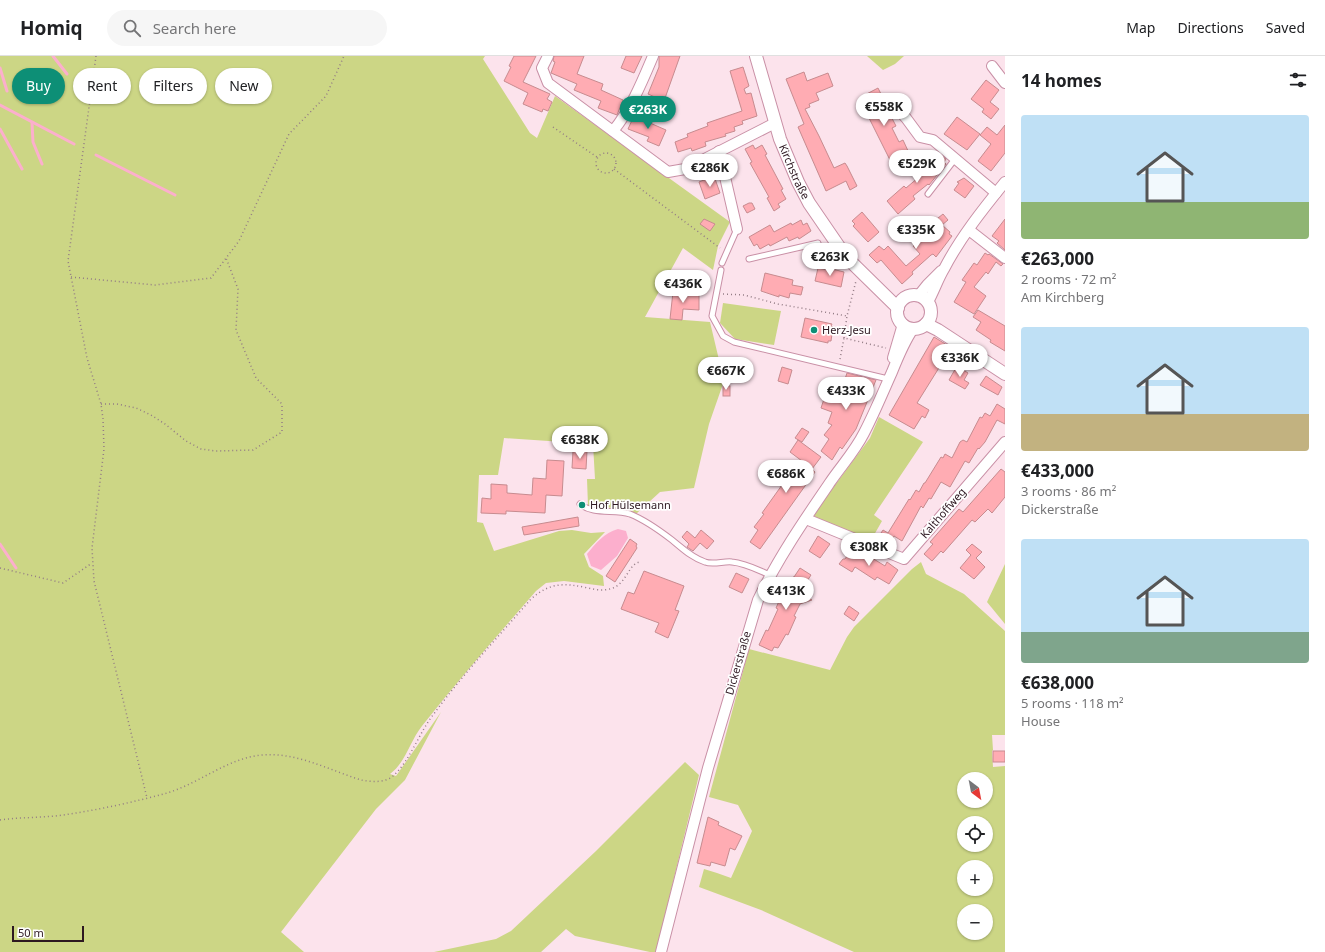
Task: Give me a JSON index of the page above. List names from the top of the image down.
{
  "streets": {
    "street": ["Kirchstraße", "Kalthoffweg", "Dickerstraße"]
  },
  "crossings": [
    ["Kirchstraße", "Dickerstraße"],
    ["Kalthoffweg", "Dickerstraße"]
  ],
  "places": ["Herz-Jesu", "Hof Hülsemann"],
  "scale_bar": "50 m",
  "north": "bottom right",
  "page": {
    "header": "Homiq",
    "search": "Search here",
    "nav": ["Map", "Directions", "Saved"],
    "heading": "14 homes",
    "chip": [
      "Buy",
      "Rent",
      "Filters",
      "New"
    ],
    "price": [
      "€558K",
      "€263K",
      "€529K",
      "€286K",
      "€335K",
      "€263K",
      "€436K",
      "€336K",
      "€667K",
      "€433K",
      "€638K",
      "€686K",
      "€308K",
      "€413K"
    ],
    "list": [
      {
        "name": "€263,000",
        "note": "2 rooms · 72 m² · Am Kirchberg"
      },
      {
        "name": "€433,000",
        "note": "3 rooms · 86 m² · Dickerstraße"
      },
      {
        "name": "€638,000",
        "note": "5 rooms · 118 m² · House"
      }
    ],
    "map_buttons": ["+", "−"],
    "scale": "50 m"
  }
}
